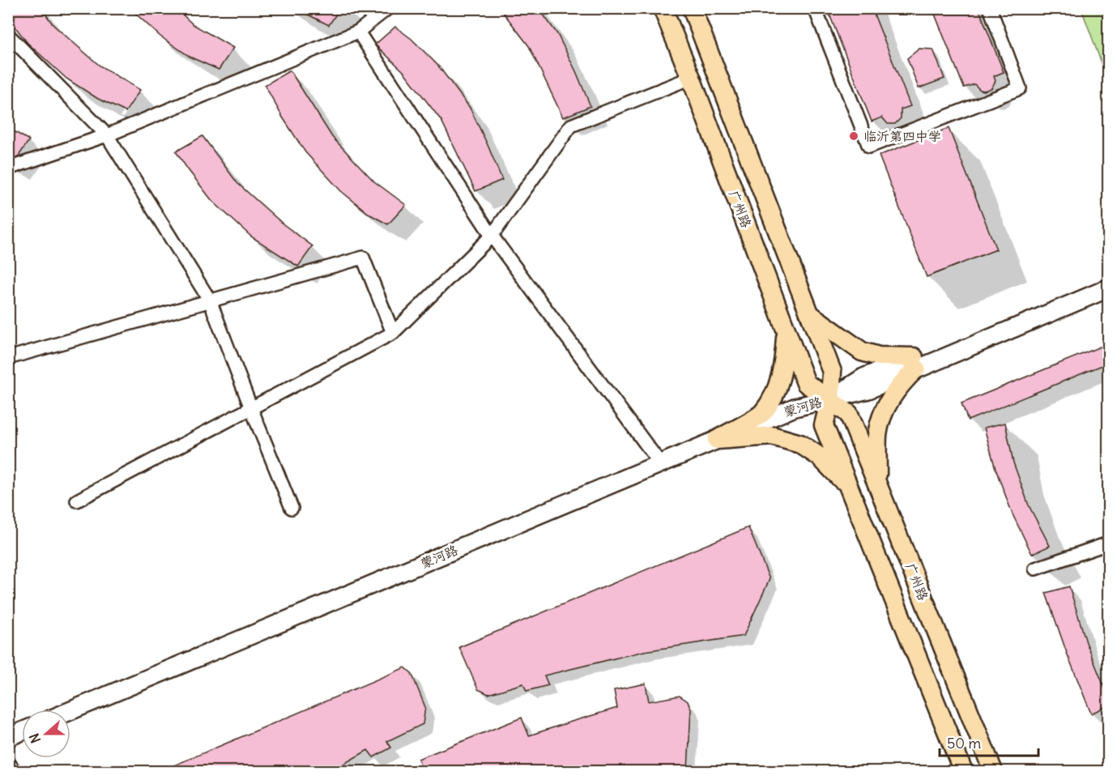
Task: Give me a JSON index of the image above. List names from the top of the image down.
{
  "streets": {
    "main road": ["广州路"],
    "street": ["蒙河路"]
  },
  "crossings": [
    ["广州路", "蒙河路"]
  ],
  "places": ["临沂第四中学"],
  "scale_bar": "50 m",
  "north": "left"
}
